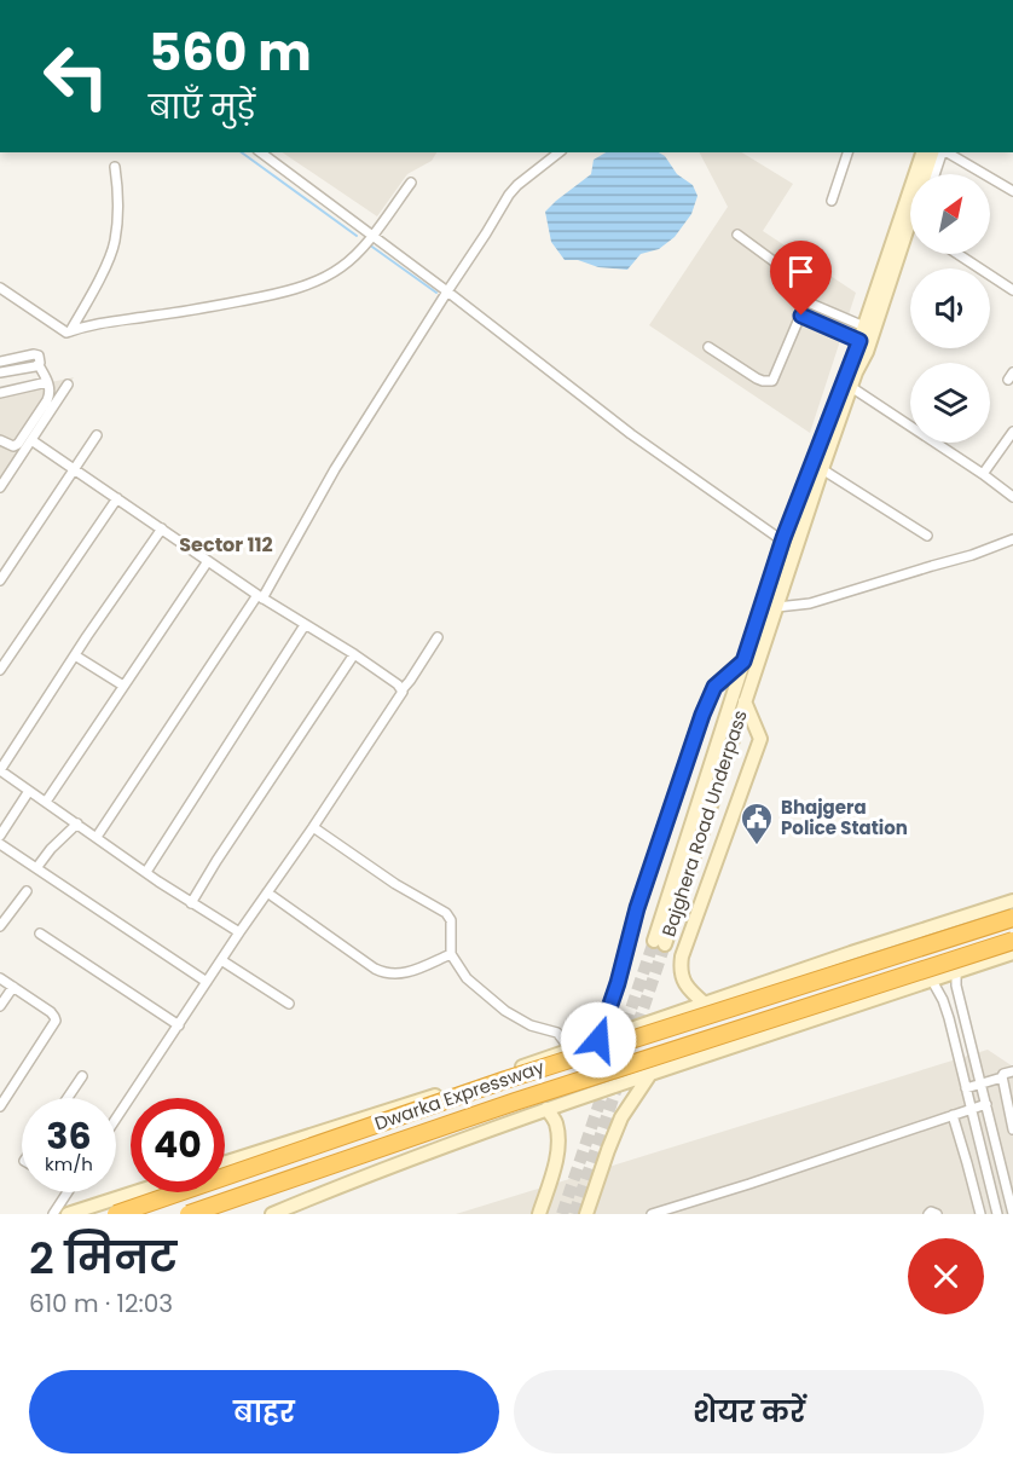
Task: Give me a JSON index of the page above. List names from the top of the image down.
{
  "streets": {
    "highway": ["Dwarka Expressway"],
    "street": ["Bajghera Road Underpass"]
  },
  "districts": ["Sector 112"],
  "places": {
    "public building": ["Bhajgera Police Station"]
  },
  "north": "top right",
  "page": {
    "turn": ["560 m", "बाएँ मुड़ें"],
    "speed": "36 km/h",
    "limit": "40",
    "heading": ["2 मिनट", "610 m · 12:03"],
    "buttons": ["बाहर", "शेयर करें"]
  }
}
